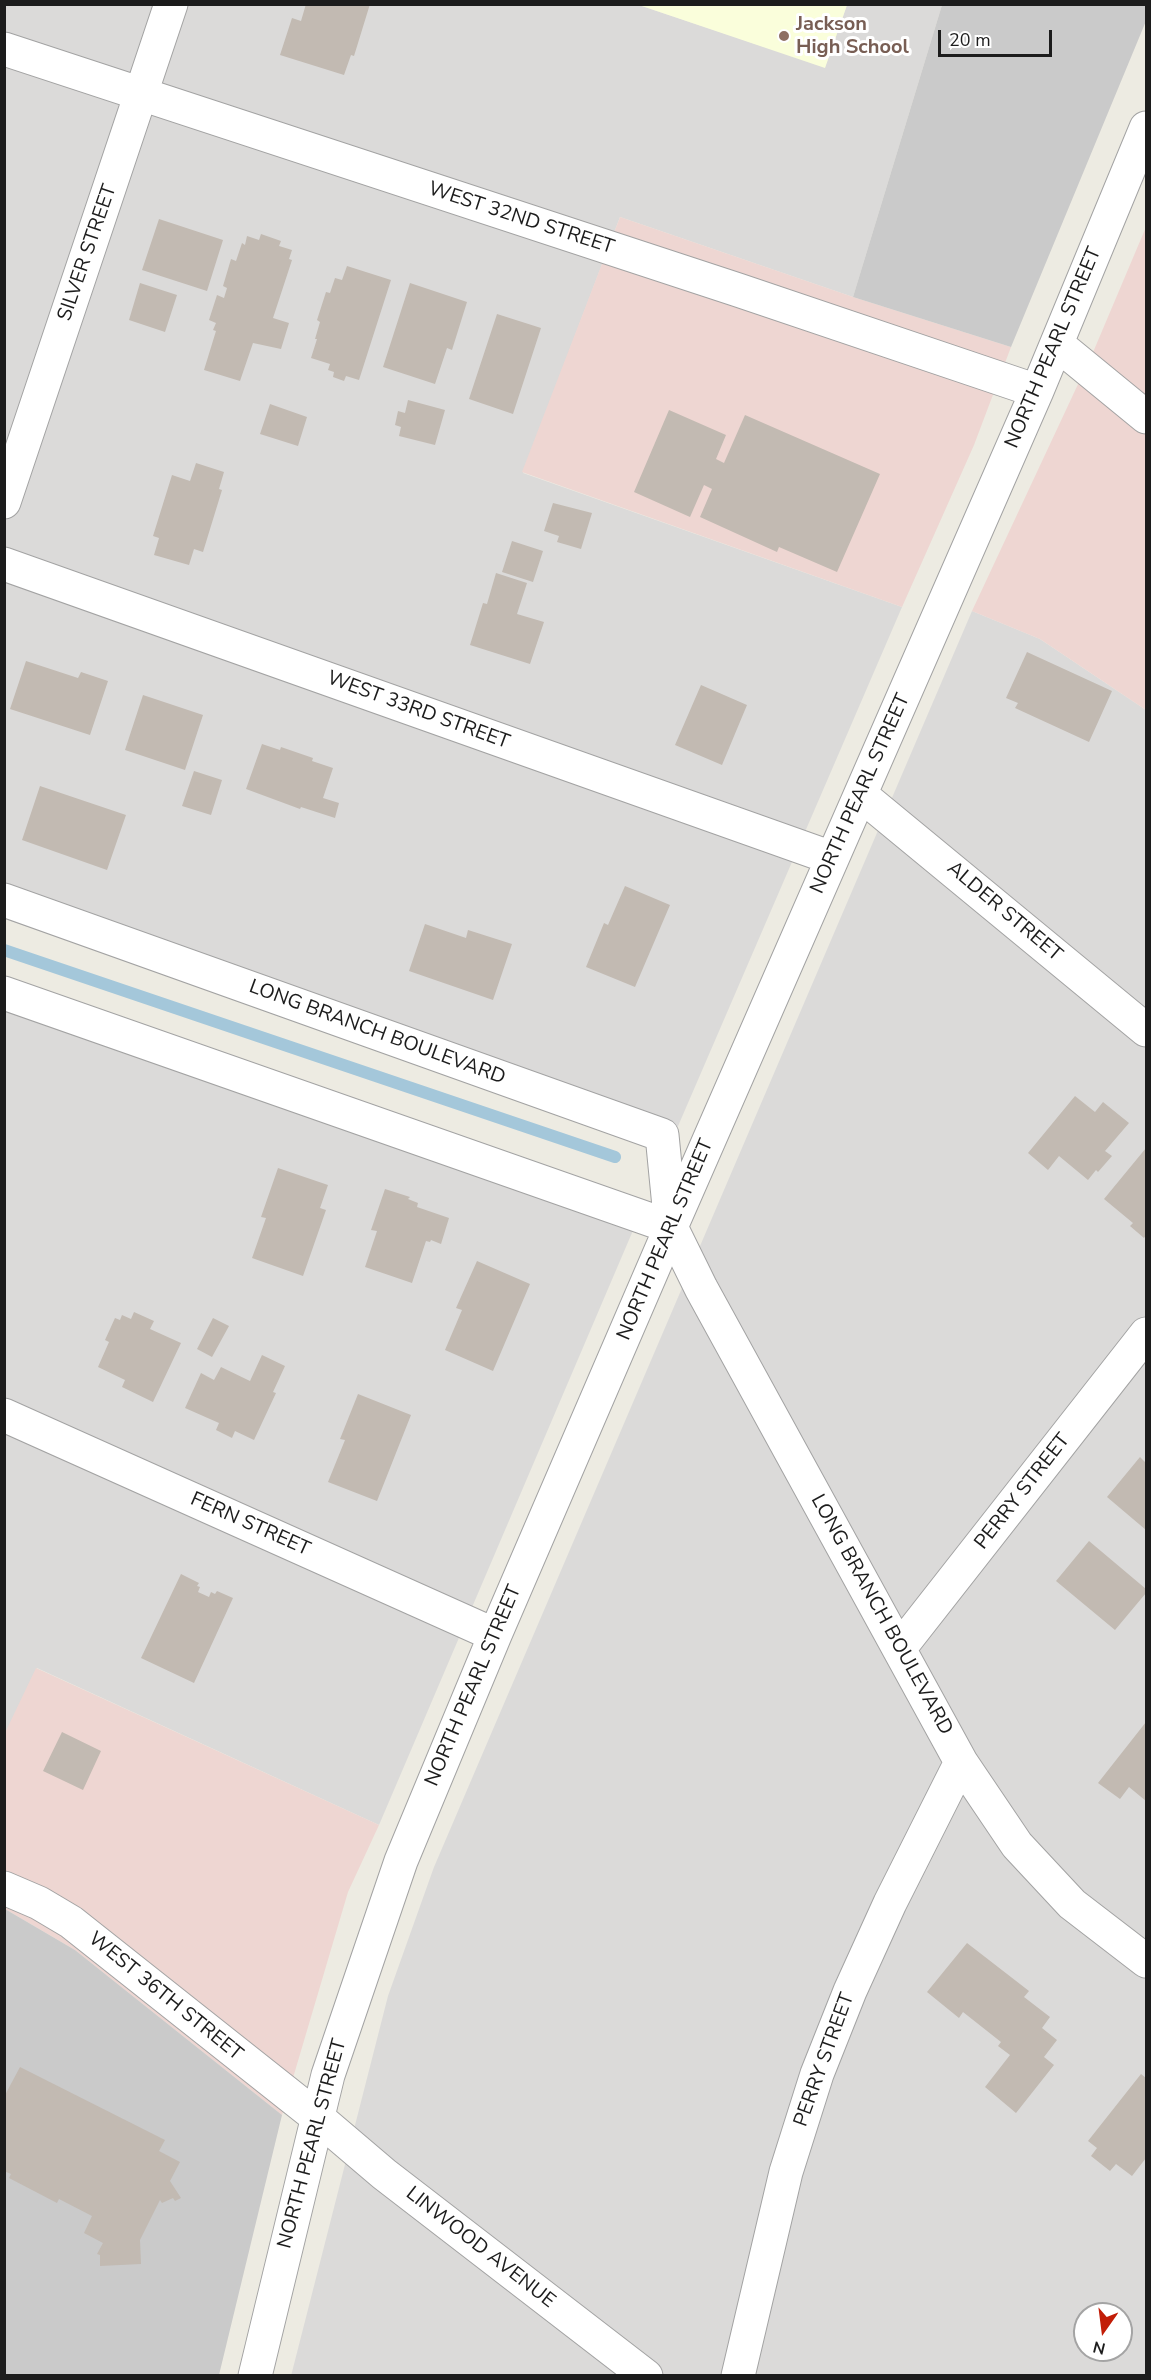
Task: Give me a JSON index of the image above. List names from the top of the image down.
{
  "streets": {
    "street": [
      "WEST 32ND STREET",
      "SILVER STREET",
      "NORTH PEARL STREET",
      "WEST 33RD STREET",
      "ALDER STREET",
      "LONG BRANCH BOULEVARD",
      "PERRY STREET",
      "FERN STREET",
      "WEST 36TH STREET",
      "LINWOOD AVENUE"
    ]
  },
  "crossings": [
    ["WEST 32ND STREET", "SILVER STREET"],
    ["WEST 32ND STREET", "NORTH PEARL STREET"],
    ["NORTH PEARL STREET", "WEST 33RD STREET"],
    ["NORTH PEARL STREET", "ALDER STREET"],
    ["NORTH PEARL STREET", "LONG BRANCH BOULEVARD"],
    ["NORTH PEARL STREET", "FERN STREET"],
    ["NORTH PEARL STREET", "WEST 36TH STREET"],
    ["NORTH PEARL STREET", "LINWOOD AVENUE"],
    ["LONG BRANCH BOULEVARD", "PERRY STREET"],
    ["WEST 36TH STREET", "LINWOOD AVENUE"]
  ],
  "places": ["Jackson High School"],
  "scale_bar": "20 m",
  "north": "bottom"
}
